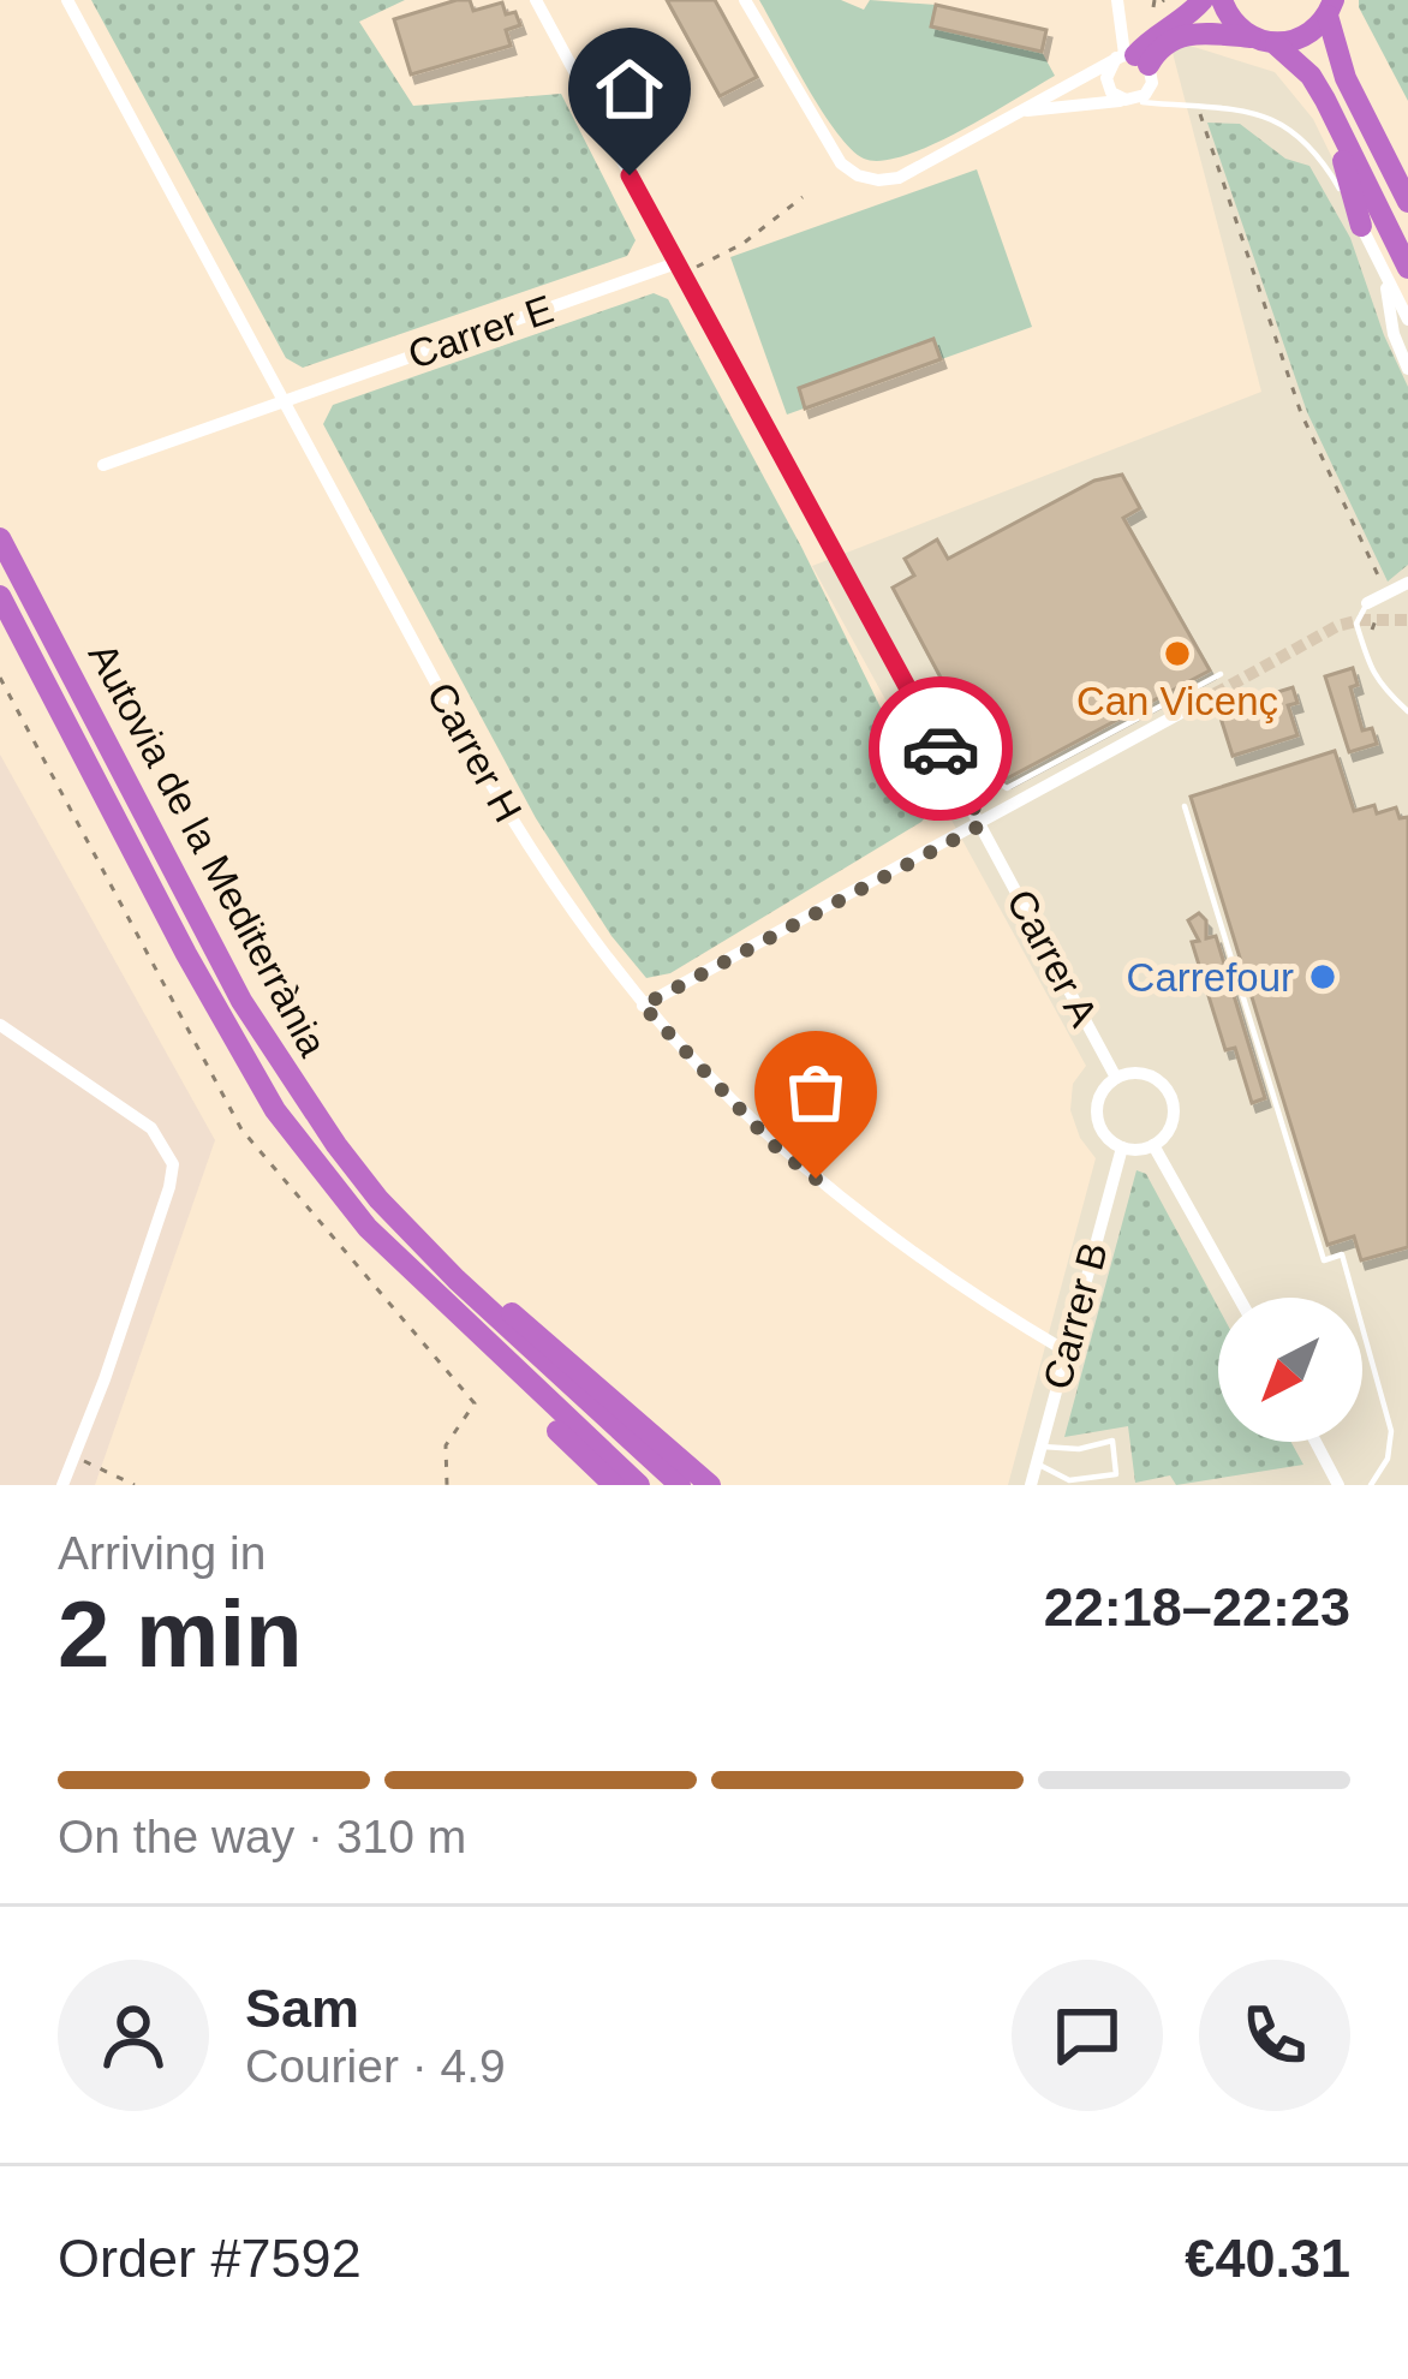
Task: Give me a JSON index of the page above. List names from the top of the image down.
{
  "streets": {
    "highway": ["Autovia de la Mediterrània"],
    "street": [
      "Carrer E",
      "Carrer H",
      "Carrer A",
      "Carrer B"
    ]
  },
  "crossings": [
    ["Carrer E", "Carrer H"],
    ["Carrer E", "Carrer A"],
    ["Carrer H", "Carrer B"],
    ["Carrer A", "Carrer B"]
  ],
  "places": ["Can Vicenç", "Carrefour"],
  "north": "bottom left",
  "page": {
    "heading": ["2 min", "Arriving in", "22:18–22:23"],
    "panel": [
      "Sam",
      "Courier · 4.9",
      "Order #7592",
      "€40.31"
    ],
    "bar": "On the way · 310 m"
  }
}
